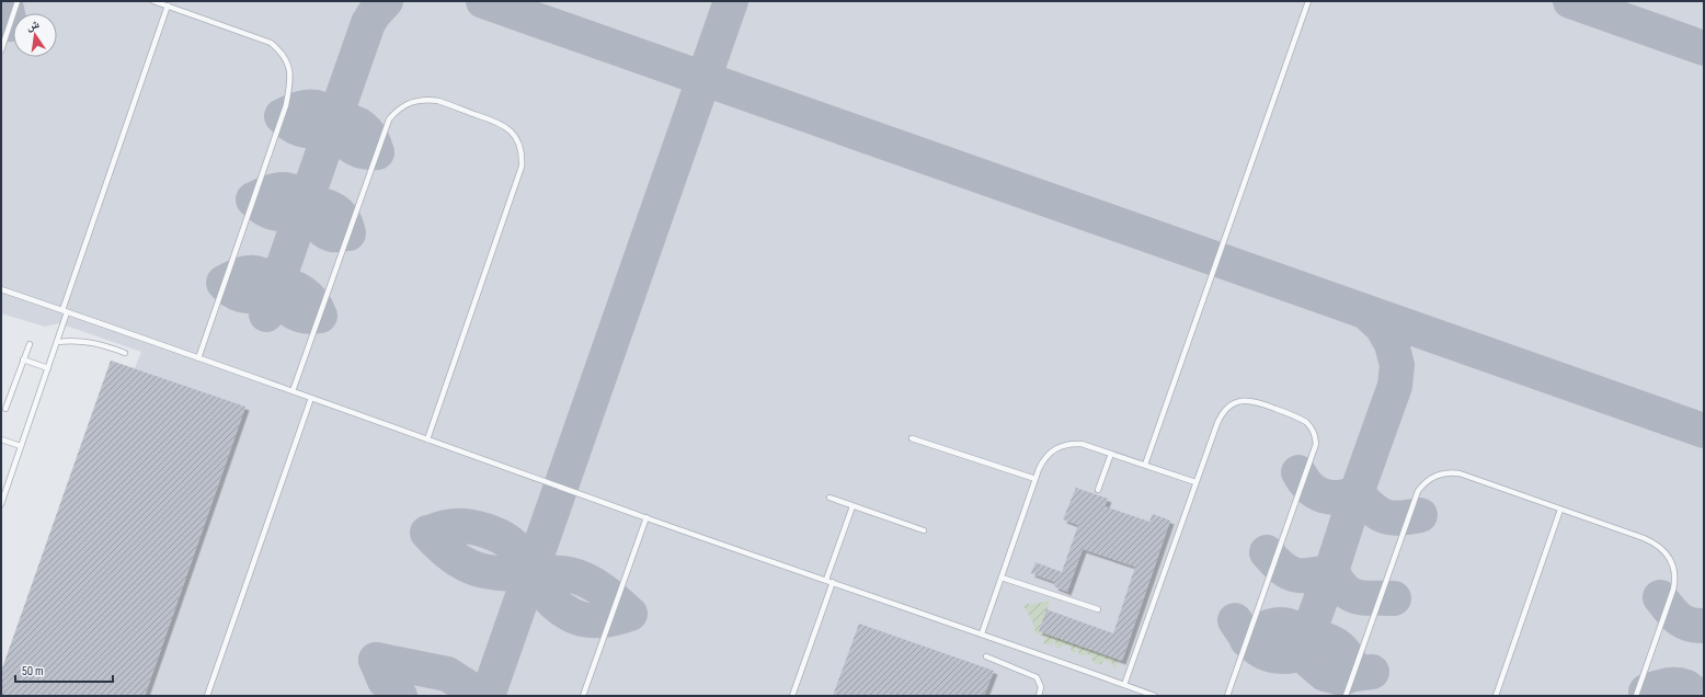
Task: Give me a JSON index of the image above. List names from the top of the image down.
{
  "scale_bar": "50 m",
  "north": "top"
}
